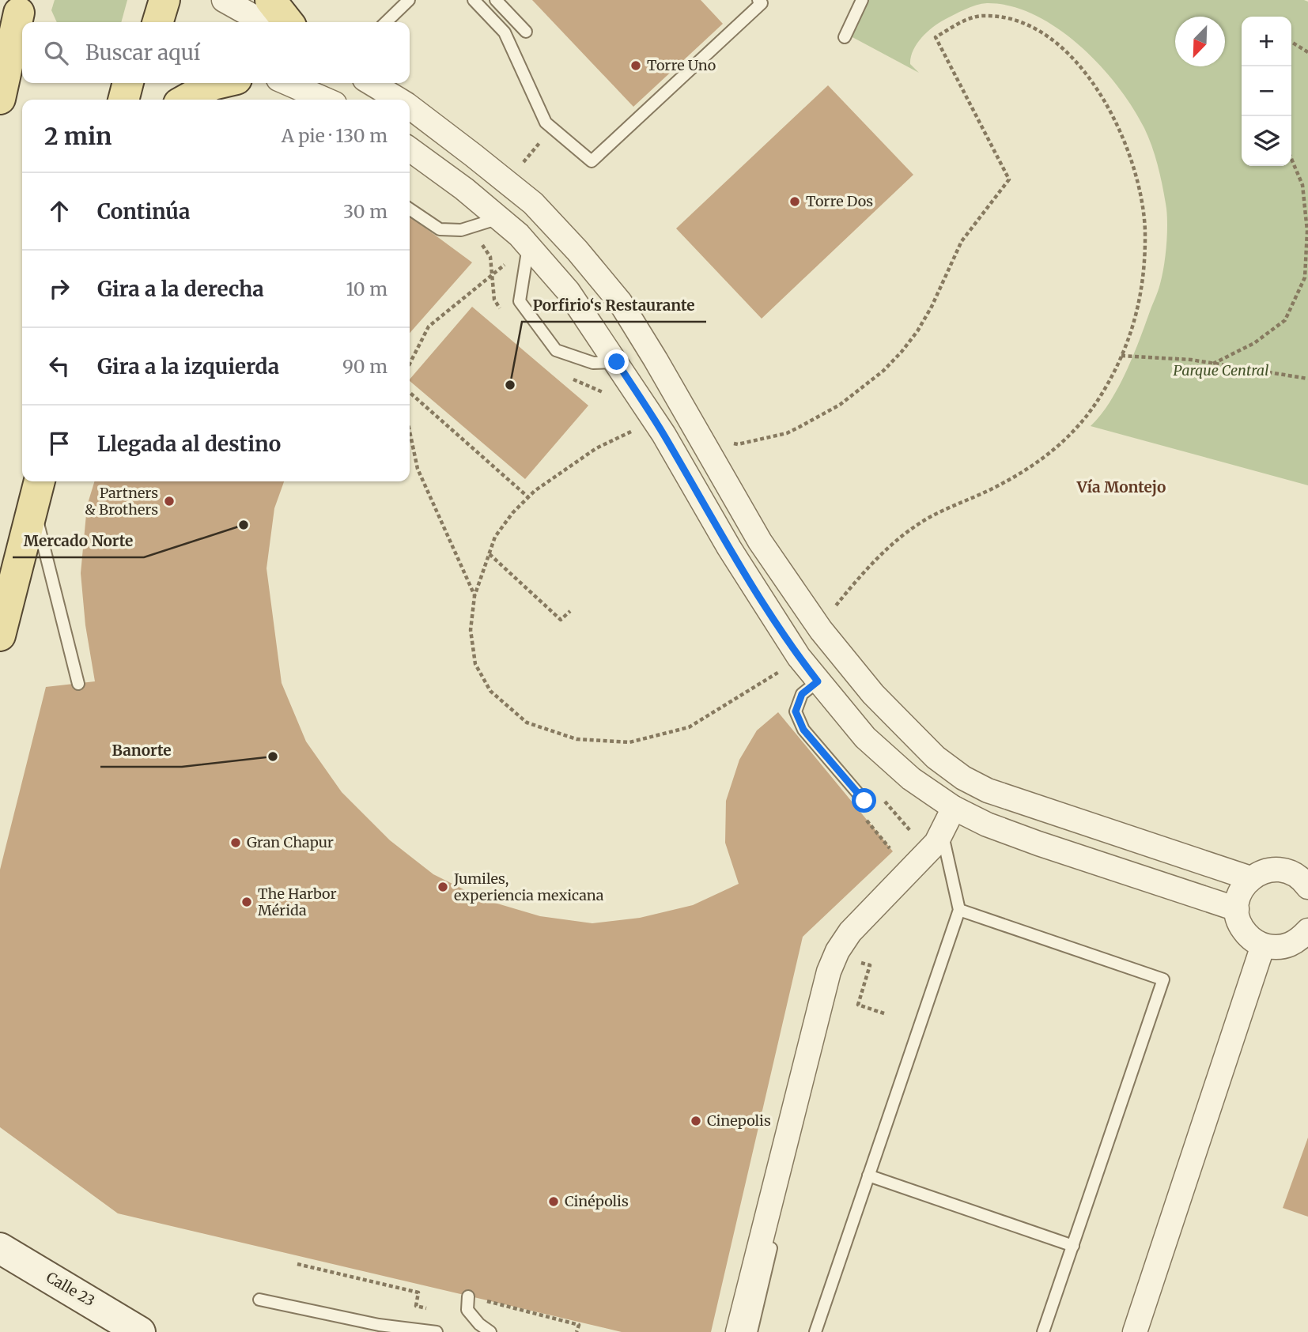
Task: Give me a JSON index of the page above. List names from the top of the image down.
{
  "streets": {
    "main road": ["Calle 23"]
  },
  "districts": ["Vía Montejo"],
  "parks": ["Parque Central"],
  "places": [
    "Torre Uno",
    "Torre Dos",
    "Porfirio‘s Restaurante",
    "Partners & Brothers",
    "Mercado Norte",
    "Banorte",
    "Gran Chapur",
    "Jumiles, experiencia mexicana",
    "The Harbor Mérida",
    "Cinepolis",
    "Cinépolis"
  ],
  "north": "bottom left",
  "page": {
    "map_buttons": ["+", "−"],
    "search": "Buscar aquí",
    "heading": ["2 min", "A pie · 130 m"],
    "list": [
      ["Continúa", "30 m"],
      ["Gira a la derecha", "10 m"],
      ["Gira a la izquierda", "90 m"],
      "Llegada al destino"
    ]
  }
}
